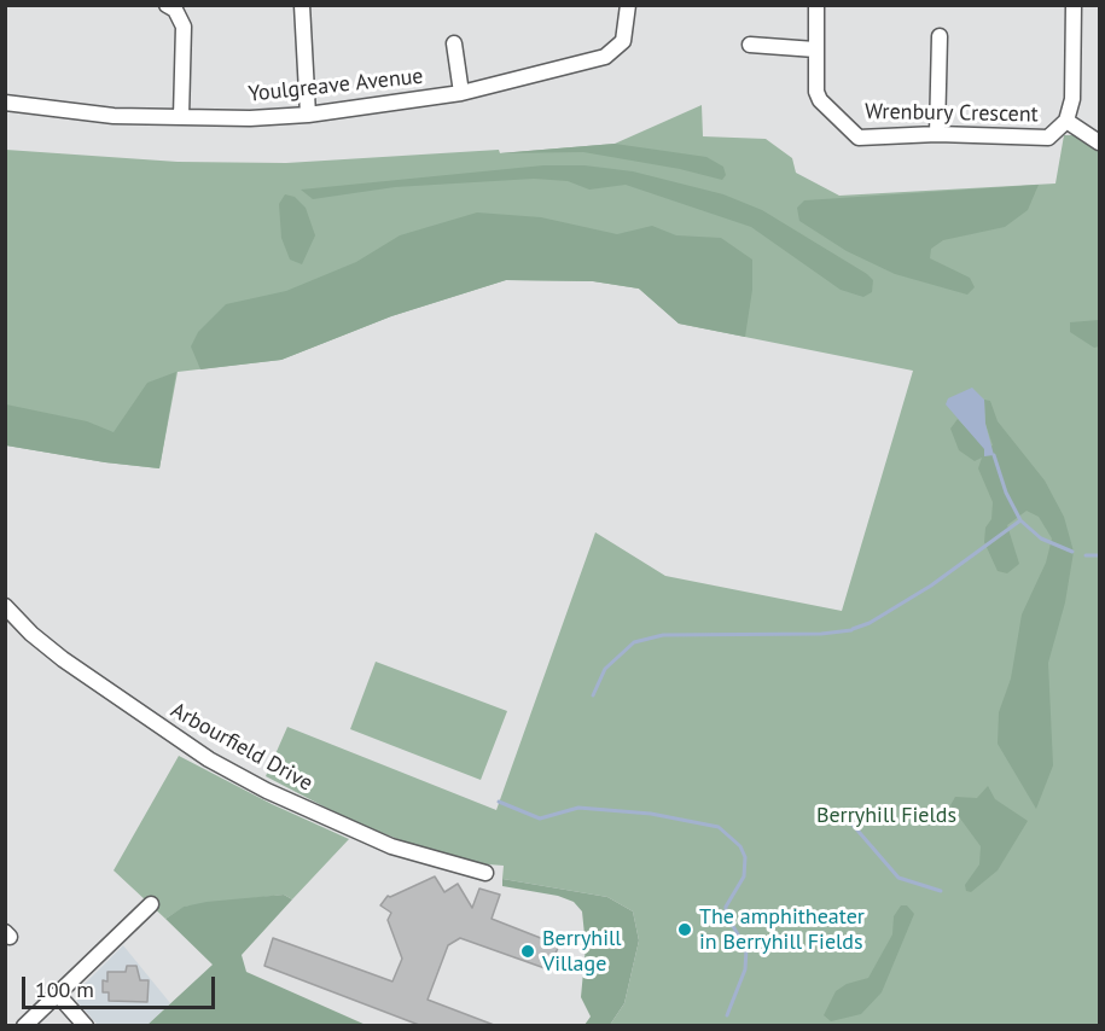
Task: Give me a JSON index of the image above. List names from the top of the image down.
{
  "streets": {
    "street": ["Youlgreave Avenue", "Wrenbury Crescent", "Arbourfield Drive"]
  },
  "parks": ["Berryhill Fields"],
  "places": ["The amphitheater in Berryhill Fields", "Berryhill Village"],
  "scale_bar": "100 m"
}
